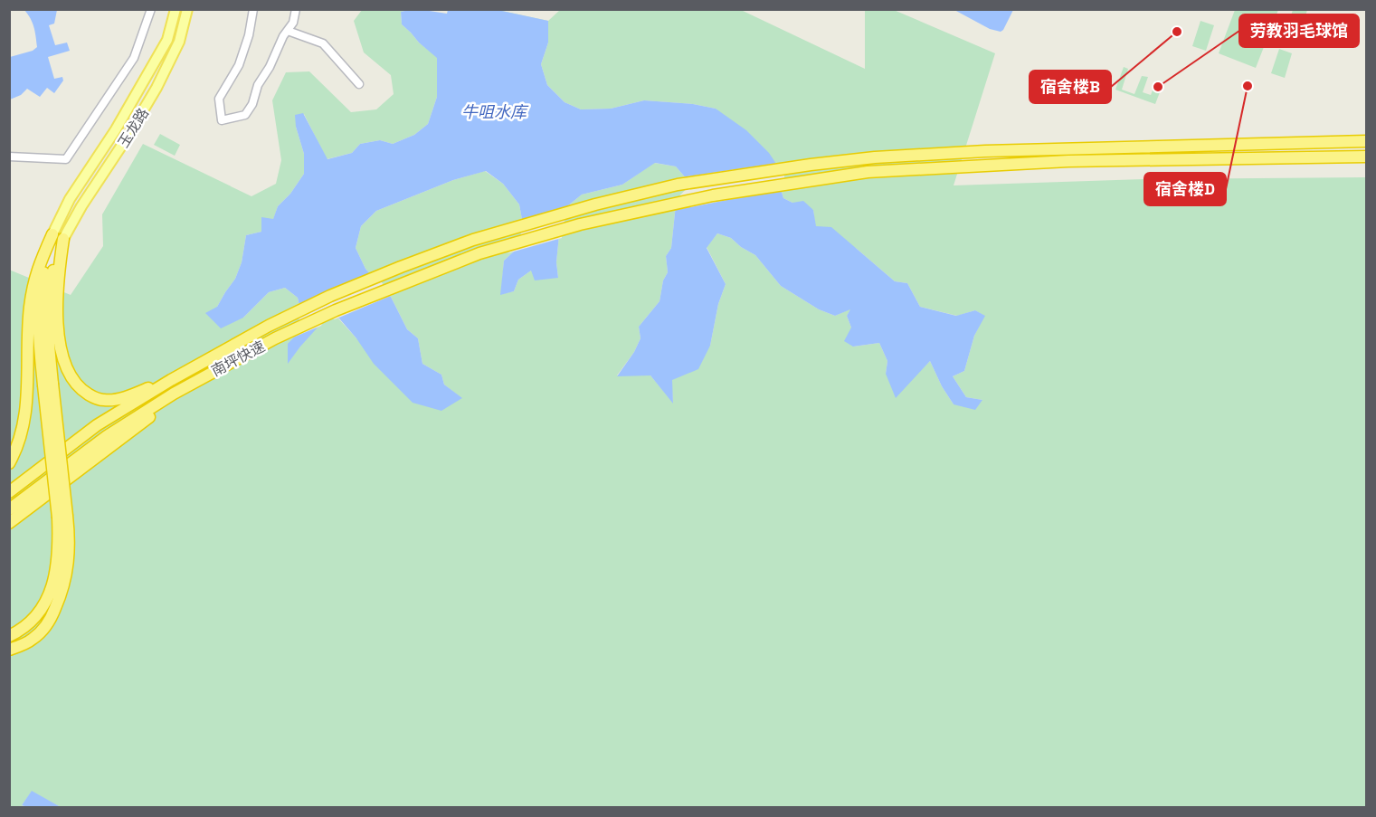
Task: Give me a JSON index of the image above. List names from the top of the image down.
{
  "streets": {
    "highway": ["南坪快速"],
    "main road": ["玉龙路"]
  },
  "water": ["牛咀水库"],
  "places": ["宿舍楼B", "宿舍楼D", "劳教羽毛球馆"]
}
